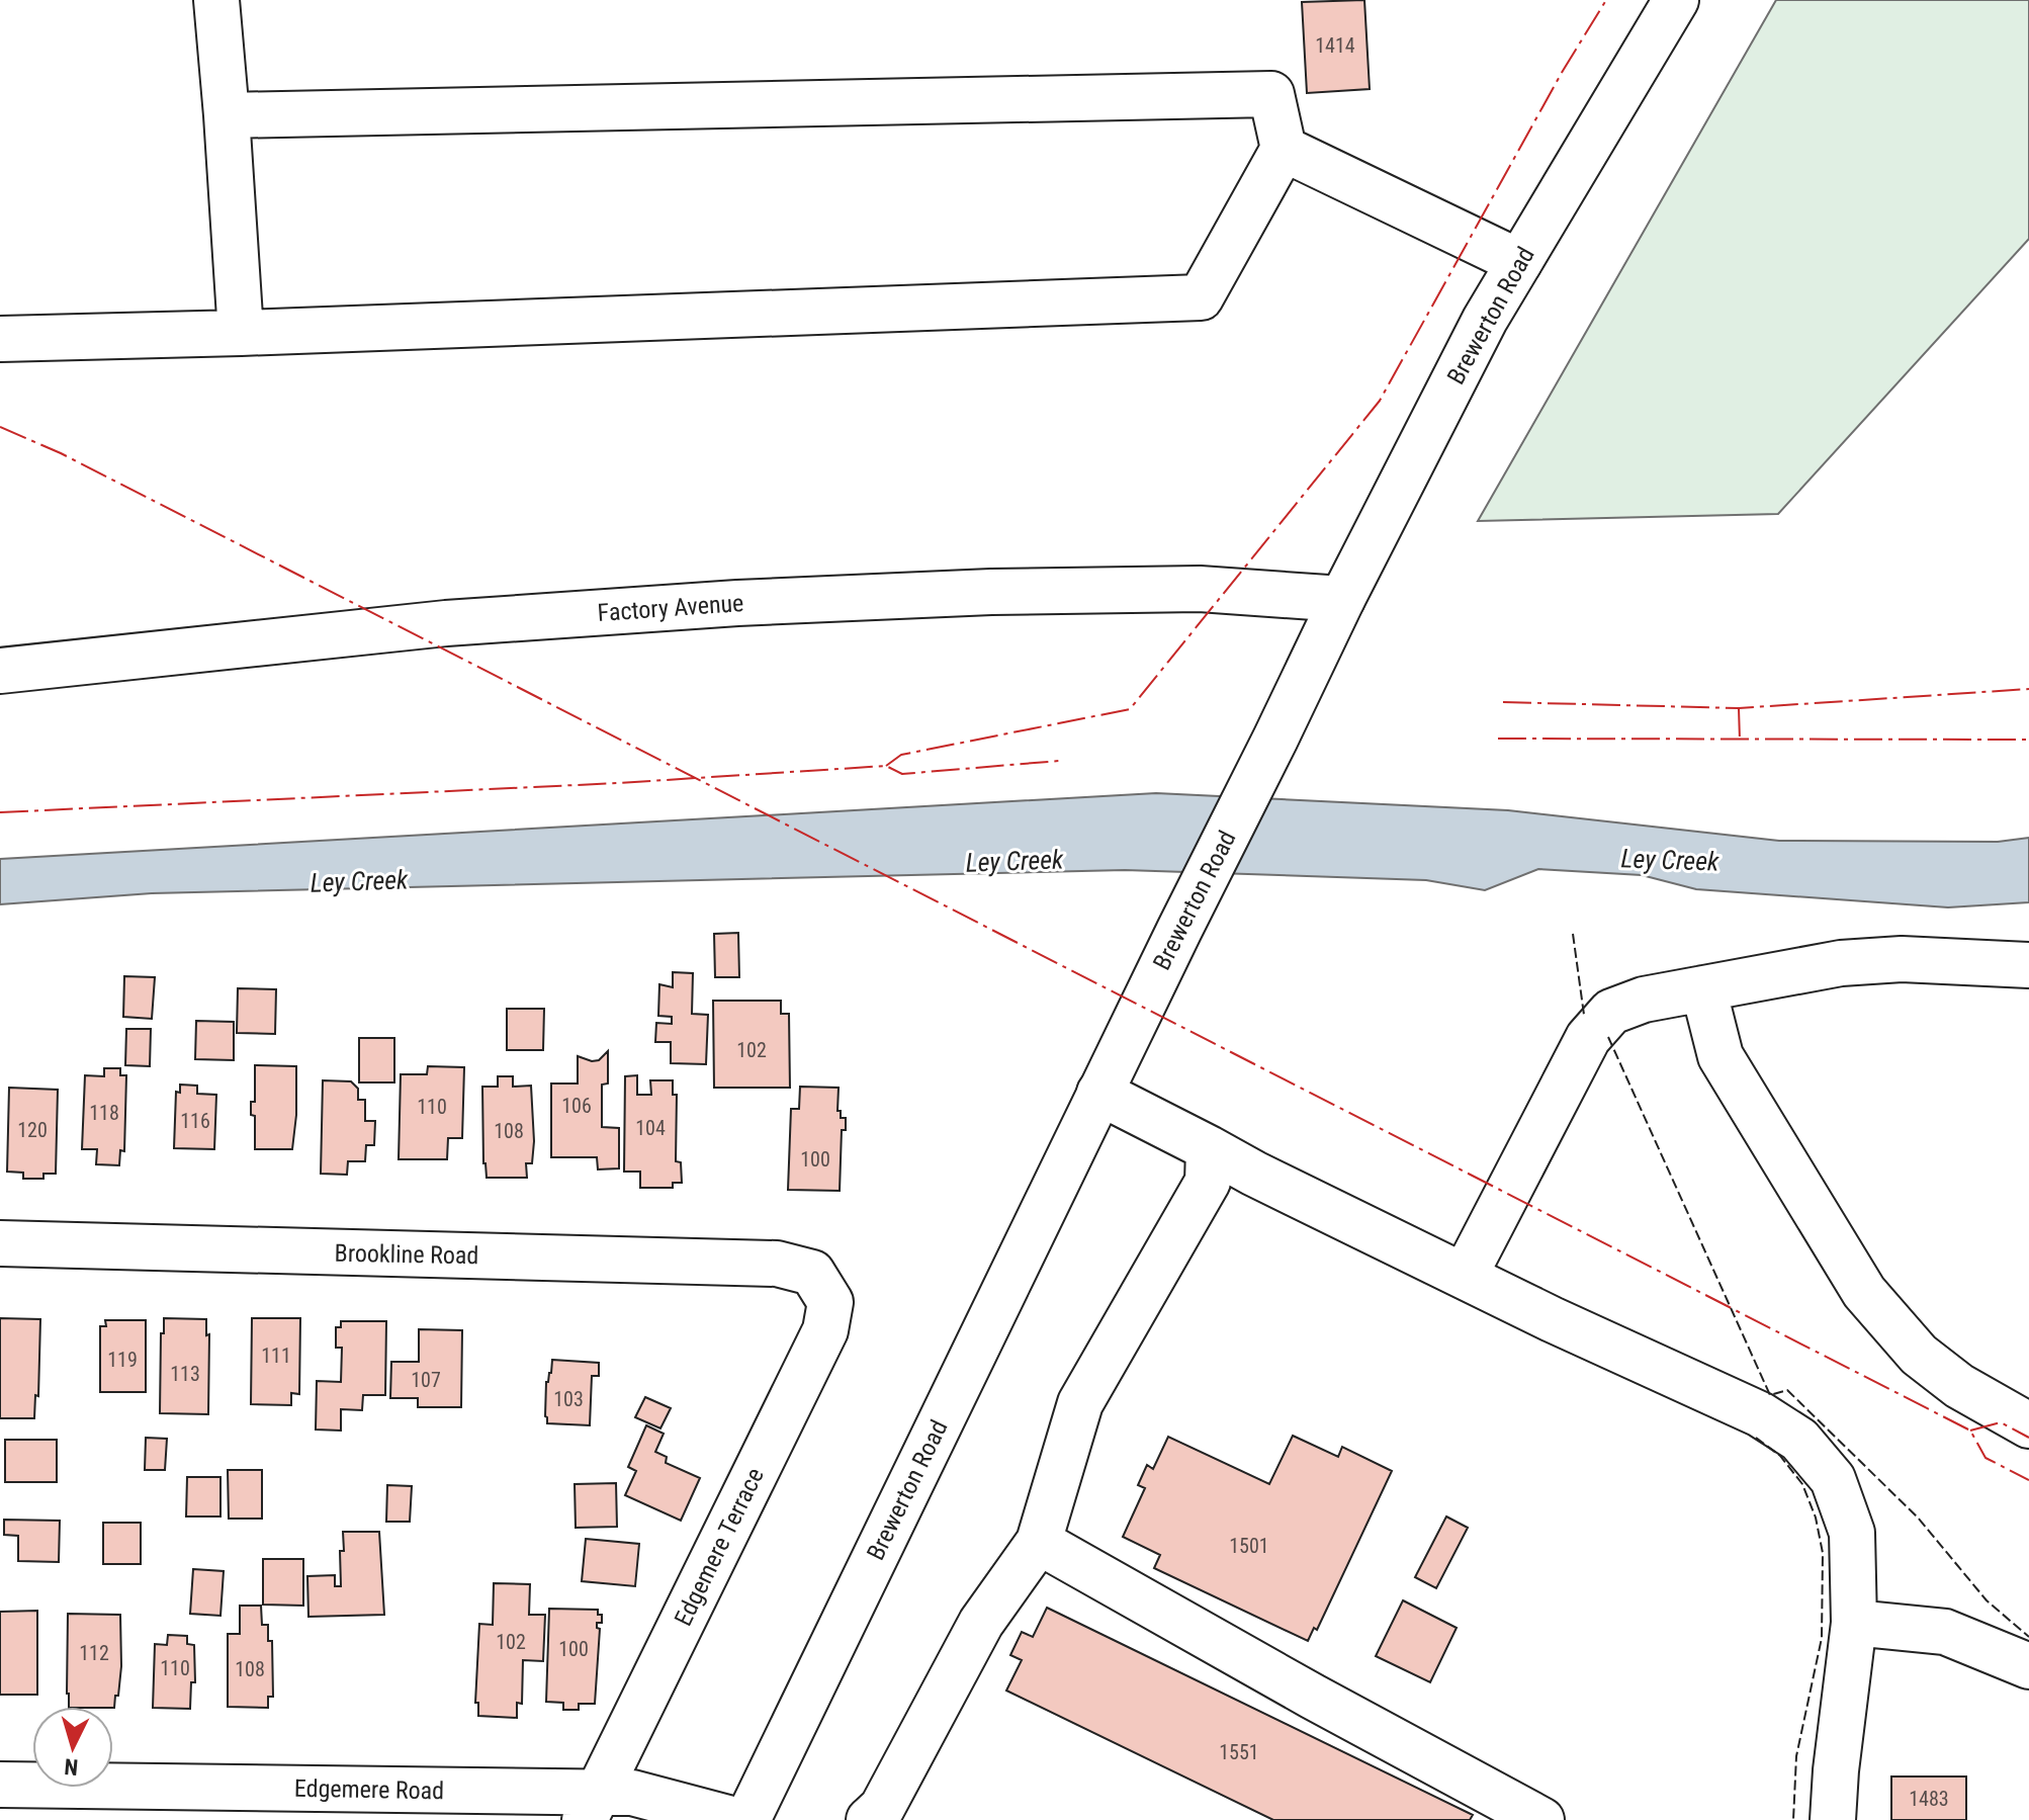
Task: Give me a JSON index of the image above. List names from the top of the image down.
{
  "streets": {
    "street": [
      "Brewerton Road",
      "Factory Avenue",
      "Brookline Road",
      "Edgemere Terrace",
      "Edgemere Road"
    ]
  },
  "crossings": [
    ["Brewerton Road", "Factory Avenue"],
    ["Brookline Road", "Edgemere Terrace"],
    ["Edgemere Terrace", "Edgemere Road"]
  ],
  "water": ["Ley Creek"],
  "house_numbers": [
    "1414",
    "102",
    "106",
    "110",
    "118",
    "116",
    "104",
    "120",
    "108",
    "100",
    "111",
    "119",
    "113",
    "107",
    "103",
    "1501",
    "102",
    "100",
    "112",
    "110",
    "108",
    "1551",
    "1483"
  ],
  "north": "bottom"
}
